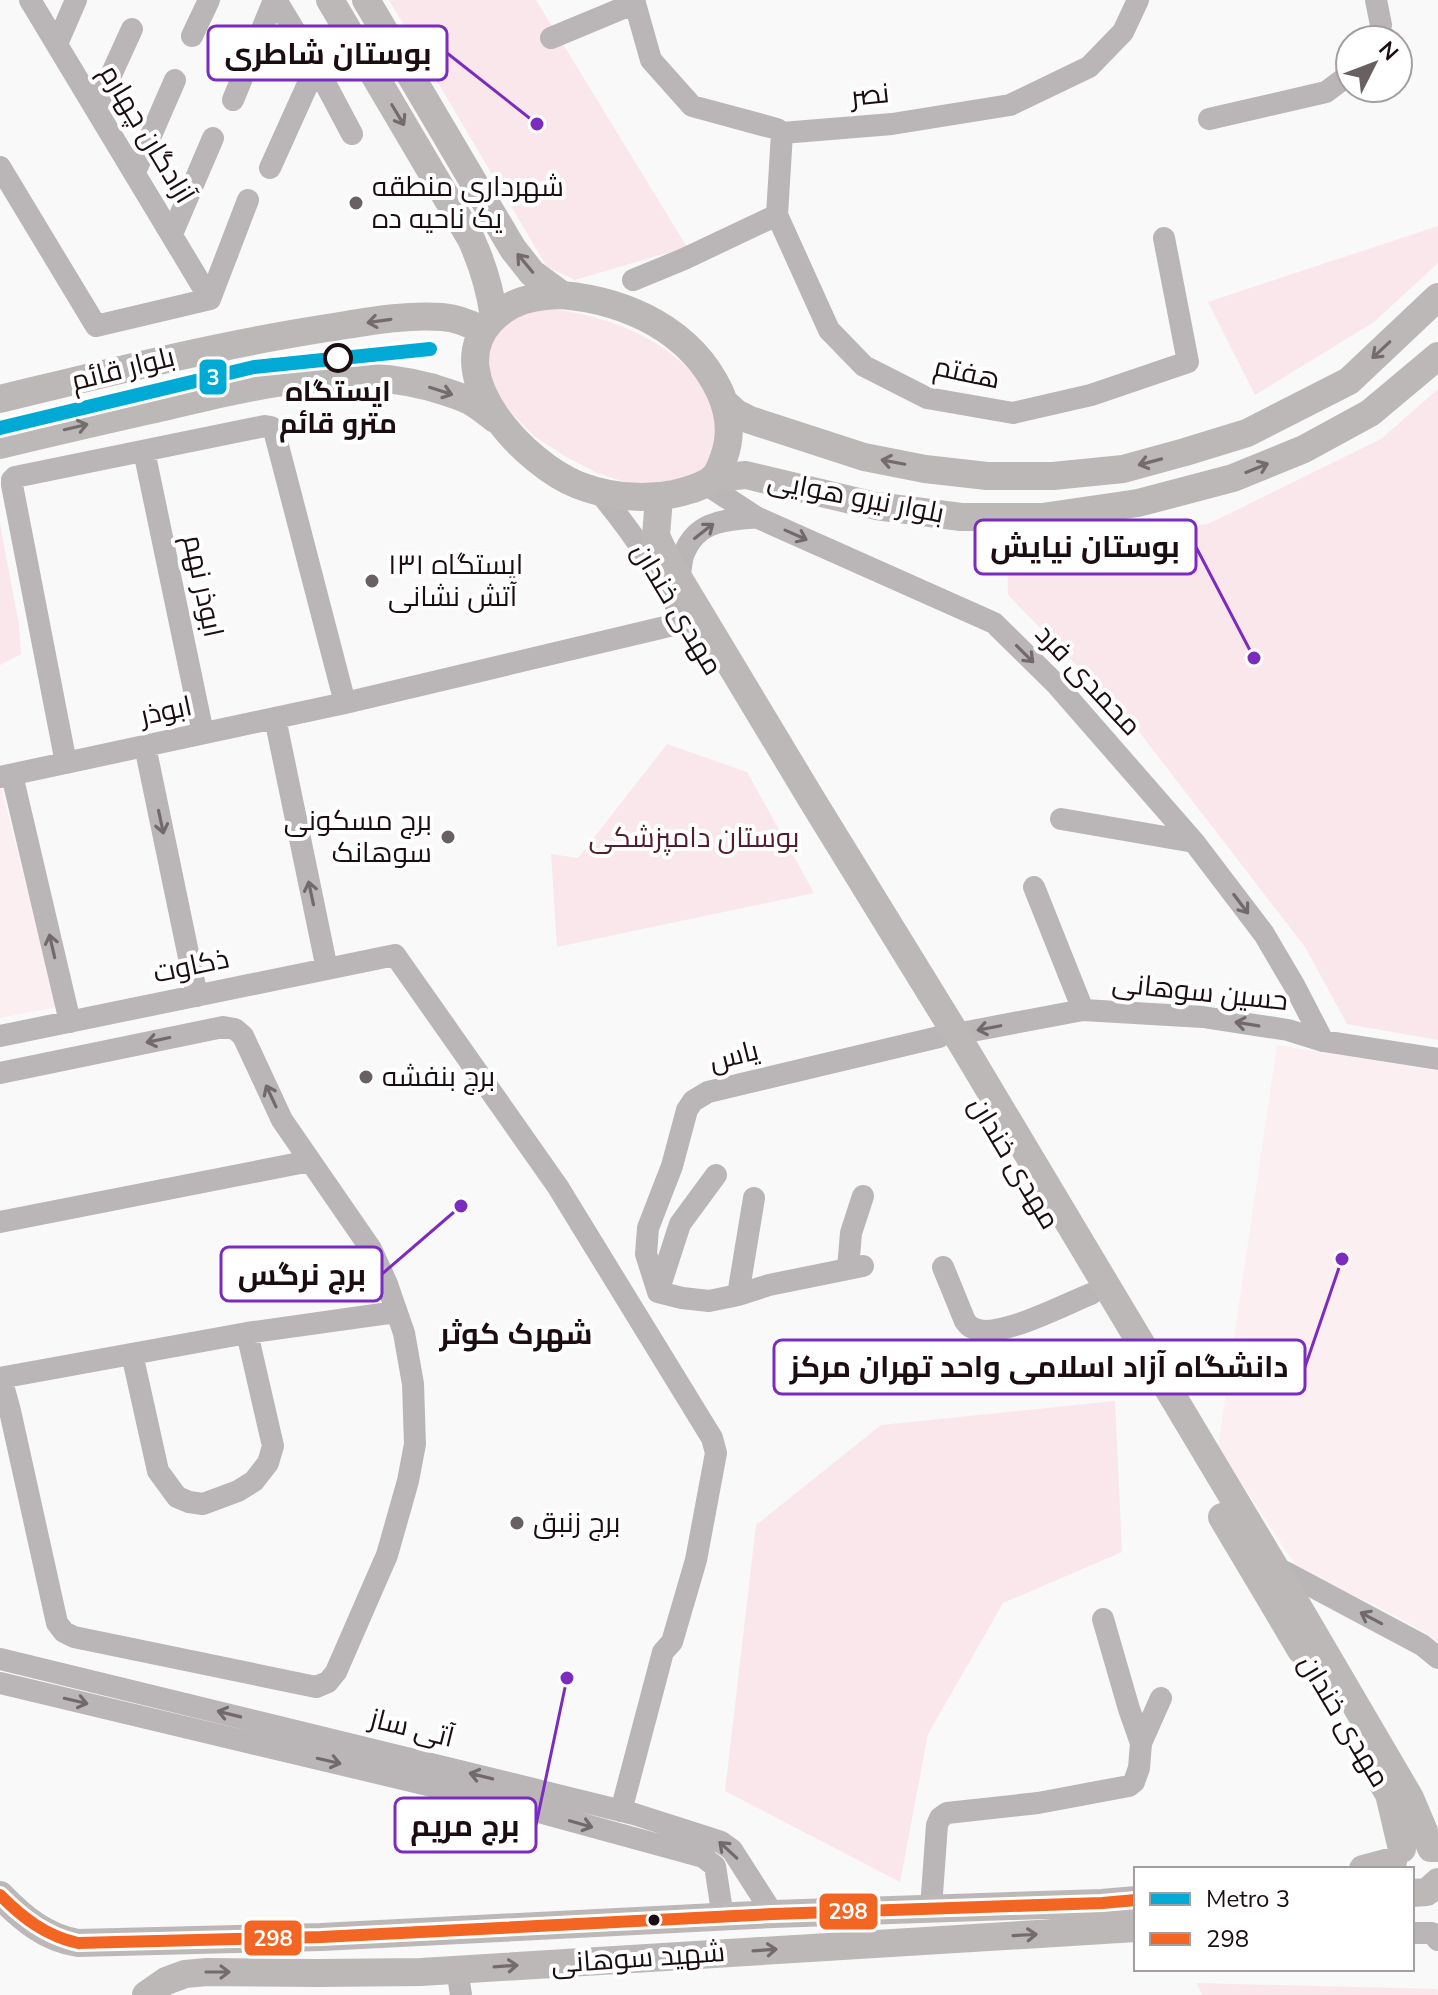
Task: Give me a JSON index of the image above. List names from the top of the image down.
{
  "streets": {
    "main road": [
      "بلوار قائم",
      "بلوار نیرو هوایی",
      "مهدی خندان",
      "شهید سوهانی"
    ],
    "street": [
      "نصر",
      "آزادگان چهارم",
      "هفتم",
      "ابوذر نهم",
      "محمدی فرد",
      "ابوذر",
      "ذکاوت",
      "حسین سوهانی",
      "یاس",
      "آتی ساز"
    ]
  },
  "crossings": [
    ["نصر", "هفتم"],
    ["بلوار قائم", "بلوار نیرو هوایی"],
    ["بلوار قائم", "مهدی خندان"],
    ["بلوار قائم", "محمدی فرد"],
    ["بلوار نیرو هوایی", "مهدی خندان"],
    ["بلوار نیرو هوایی", "محمدی فرد"],
    ["ابوذر نهم", "ابوذر"],
    ["مهدی خندان", "محمدی فرد"],
    ["مهدی خندان", "ابوذر"],
    ["مهدی خندان", "حسین سوهانی"],
    ["مهدی خندان", "یاس"],
    ["محمدی فرد", "حسین سوهانی"],
    ["ذکاوت", "آتی ساز"],
    ["حسین سوهانی", "یاس"],
    ["آتی ساز", "شهید سوهانی"]
  ],
  "one_way": ["محمدی فرد", "حسین سوهانی"],
  "districts": ["شهرک کوثر"],
  "parks": ["بوستان دامپزشکی"],
  "places": [
    "بوستان شاطری",
    "شهرداری منطقه یک ناحیه ده",
    "ایستگاه مترو قائم",
    "ایستگاه ۱۳۱ آتش نشانی",
    "بوستان نیایش",
    "برج مسکونی سوهانک",
    "برج بنفشه",
    "برج نرگس",
    "دانشگاه آزاد اسلامی واحد تهران مرکز",
    "برج زنبق",
    "برج مریم"
  ],
  "lines": ["metro line 3", "transit line 298"],
  "legend": ["Metro 3", "298"],
  "north": "top right"
}
